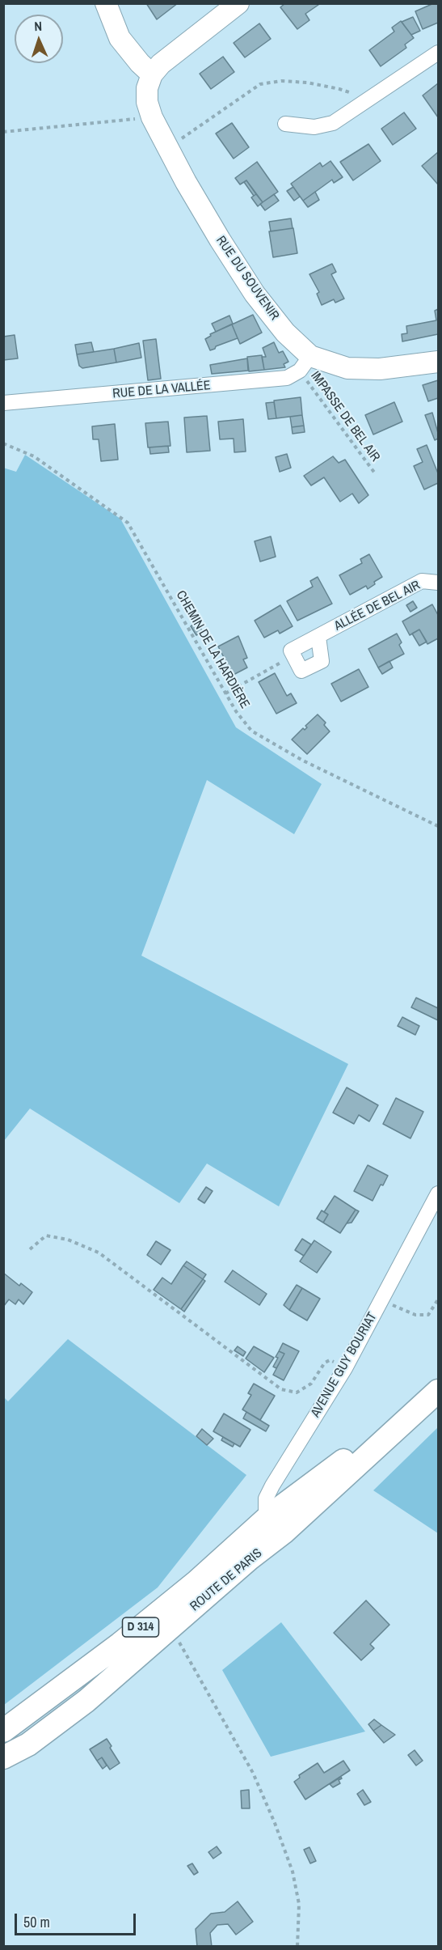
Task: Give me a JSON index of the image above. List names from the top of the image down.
{
  "streets": {
    "main road": ["ROUTE DE PARIS", "D 314"],
    "street": [
      "RUE DU SOUVENIR",
      "RUE DE LA VALLÉE",
      "ALLÉE DE BEL AIR",
      "AVENUE GUY BOURIAT"
    ],
    "path": ["IMPASSE DE BEL AIR", "CHEMIN DE LA HARDIÈRE"]
  },
  "crossings": [
    ["RUE DU SOUVENIR", "RUE DE LA VALLÉE"],
    ["RUE DU SOUVENIR", "IMPASSE DE BEL AIR"],
    ["RUE DE LA VALLÉE", "IMPASSE DE BEL AIR"],
    ["AVENUE GUY BOURIAT", "ROUTE DE PARIS"]
  ],
  "scale_bar": "50 m",
  "north": "top"
}
